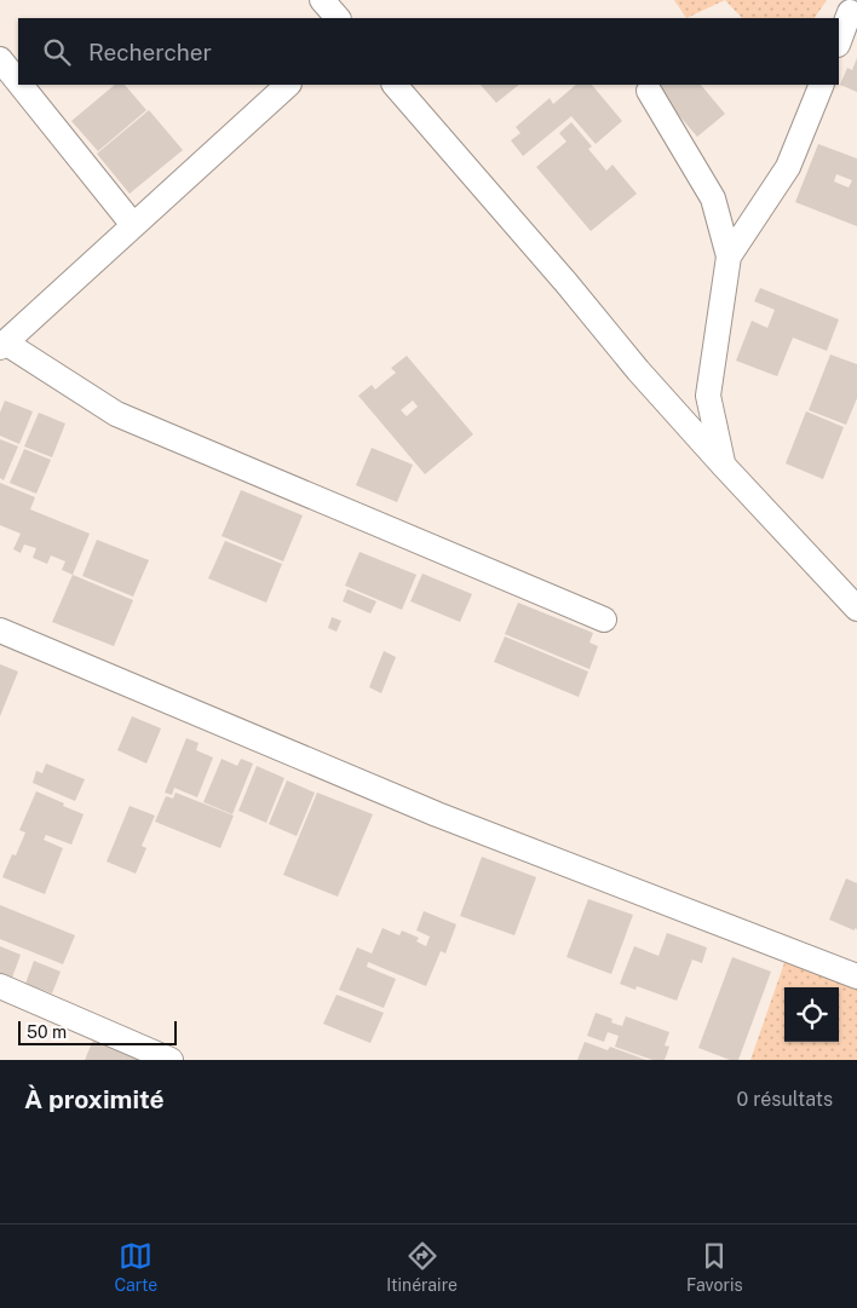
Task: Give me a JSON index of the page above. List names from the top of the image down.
{
  "scale_bar": "50 m",
  "page": {
    "search": "Rechercher",
    "scale": "50 m",
    "heading": ["À proximité", "0 résultats"],
    "nav": ["Carte", "Itinéraire", "Favoris"]
  }
}
